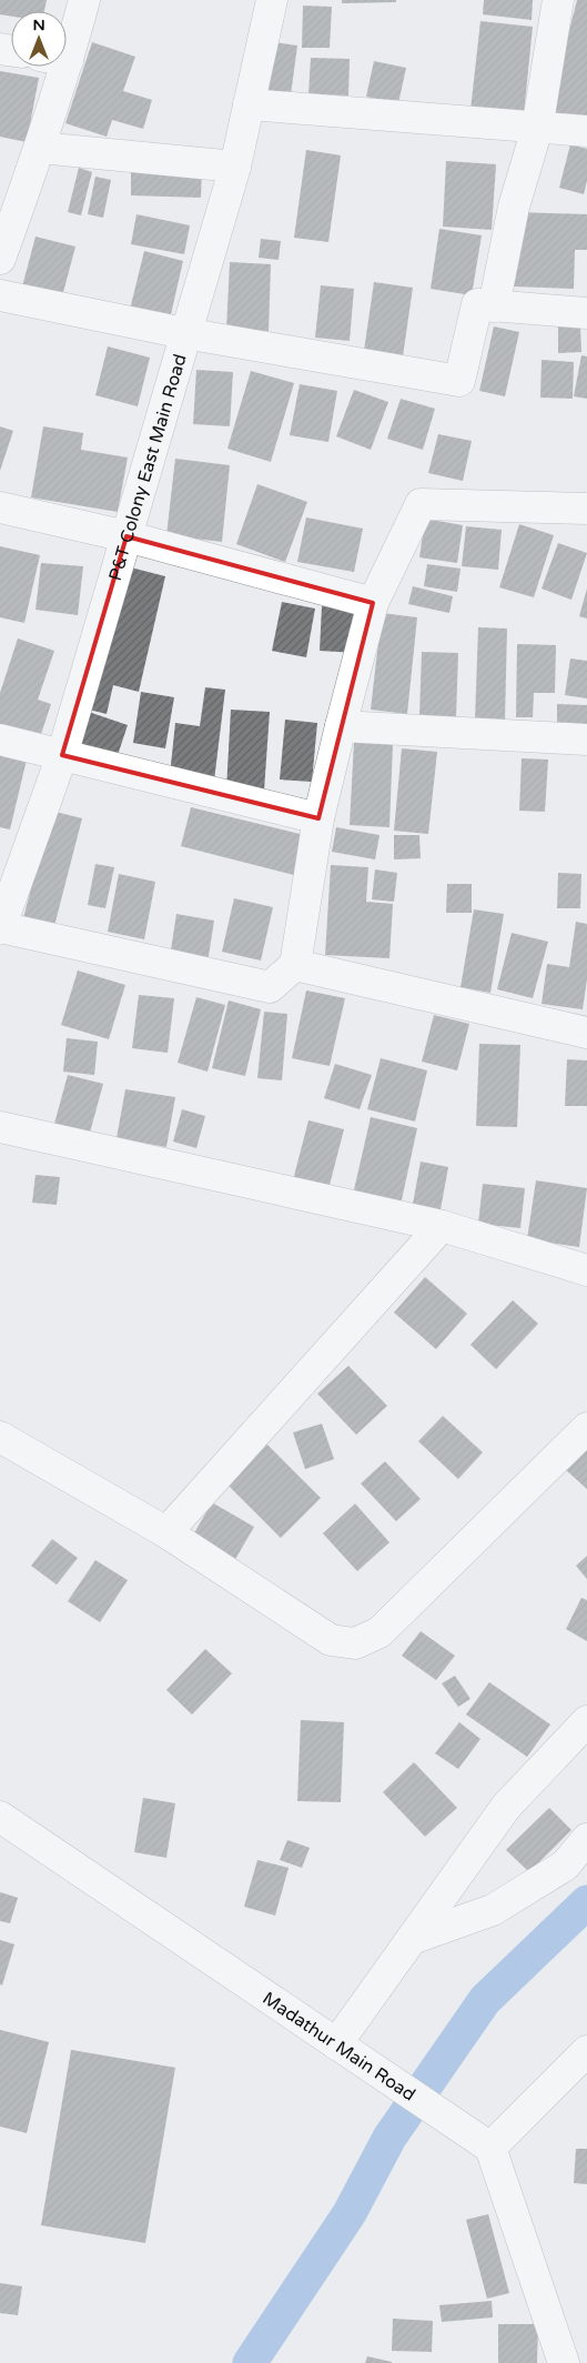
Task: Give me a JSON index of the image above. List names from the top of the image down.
{
  "streets": {
    "street": ["P&T Colony East Main Road", "Madathur Main Road"]
  },
  "north": "top"
}
